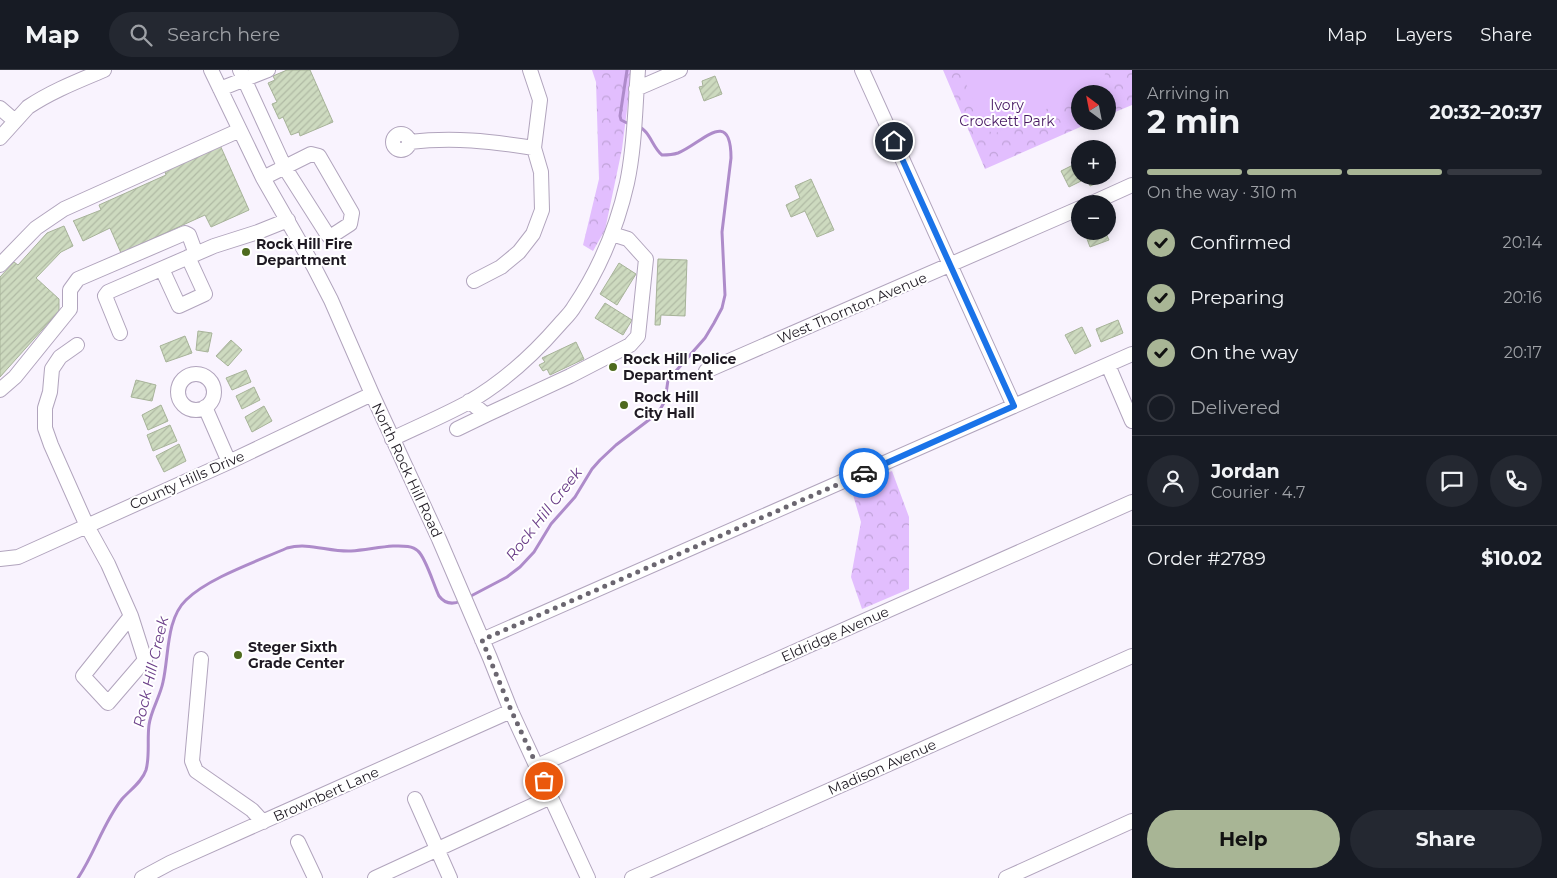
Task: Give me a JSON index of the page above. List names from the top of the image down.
{
  "streets": {
    "street": [
      "West Thornton Avenue",
      "North Rock Hill Road",
      "County Hills Drive",
      "Eldridge Avenue",
      "Madison Avenue",
      "Brownbert Lane"
    ]
  },
  "crossings": [
    ["North Rock Hill Road", "County Hills Drive"],
    ["North Rock Hill Road", "Eldridge Avenue"],
    ["North Rock Hill Road", "Brownbert Lane"]
  ],
  "water": ["Rock Hill Creek"],
  "parks": ["Ivory Crockett Park"],
  "places": [
    "Rock Hill Fire Department",
    "Rock Hill Police Department",
    "Rock Hill City Hall",
    "Steger Sixth Grade Center"
  ],
  "north": "top left",
  "page": {
    "header": "Map",
    "search": "Search here",
    "nav": ["Map", "Layers", "Share"],
    "heading": ["2 min", "Arriving in", "20:32–20:37"],
    "panel": [
      "Jordan",
      "Courier · 4.7",
      "Order #2789",
      "$10.02"
    ],
    "map_buttons": ["+", "−"],
    "bar": "On the way · 310 m",
    "list": [
      ["Confirmed", "20:14"],
      ["Preparing", "20:16"],
      ["On the way", "20:17"],
      "Delivered"
    ],
    "buttons": ["Help", "Share"]
  }
}
